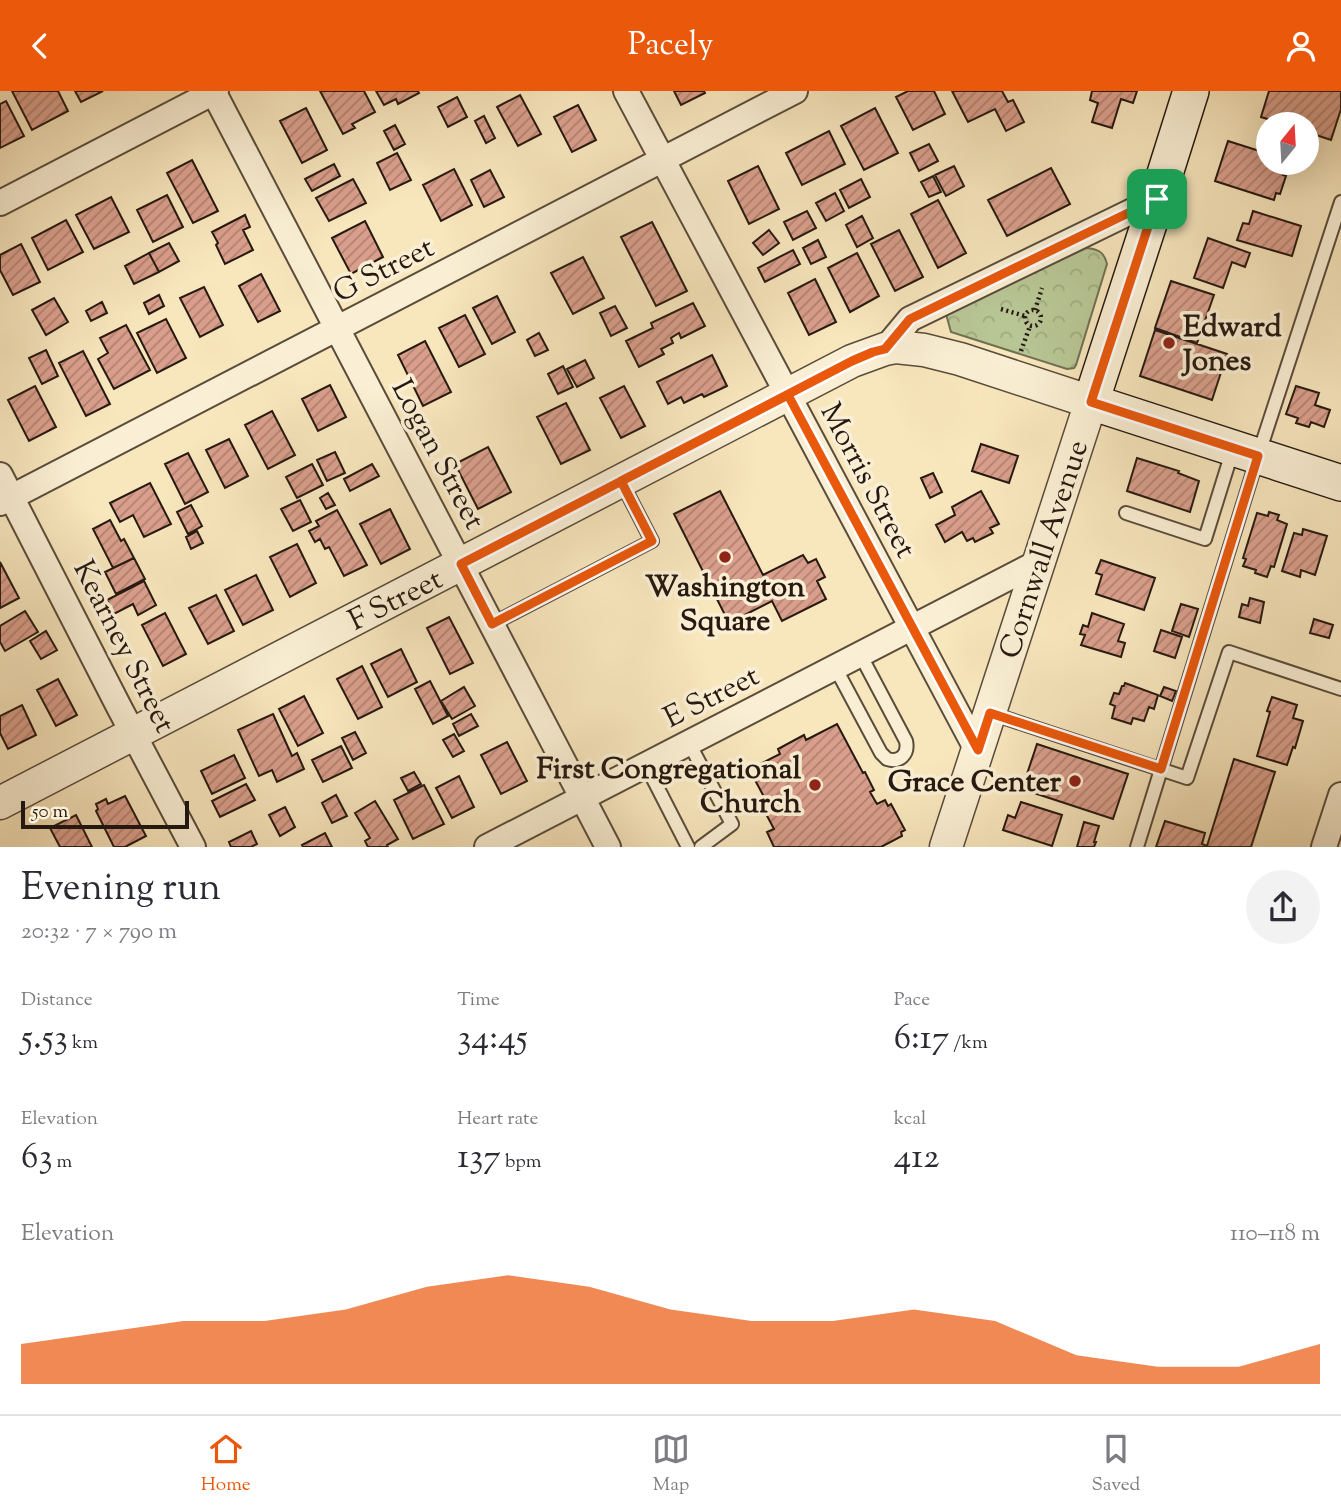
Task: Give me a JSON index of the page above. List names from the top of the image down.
{
  "streets": {
    "main road": ["Cornwall Avenue"],
    "street": [
      "G Street",
      "Logan Street",
      "Morris Street",
      "F Street",
      "Kearney Street",
      "E Street"
    ]
  },
  "crossings": [
    ["G Street", "Logan Street"],
    ["G Street", "Morris Street"],
    ["G Street", "Kearney Street"],
    ["Logan Street", "F Street"],
    ["Logan Street", "E Street"],
    ["Morris Street", "Cornwall Avenue"],
    ["Morris Street", "F Street"],
    ["Morris Street", "E Street"],
    ["Cornwall Avenue", "E Street"],
    ["F Street", "Kearney Street"]
  ],
  "places": [
    "Edward Jones",
    "Washington Square",
    "Grace Center",
    "First Congregational Church"
  ],
  "scale_bar": "50 m",
  "north": "top",
  "page": {
    "header": "Pacely",
    "scale": "50 m",
    "heading": ["Evening run", "20:32 · 7 × 790 m"],
    "stats": [
      ["Distance", "5.53 km"],
      ["Time", "34:45"],
      ["Pace", "6:17 /km"],
      ["Elevation", "63 m"],
      ["Heart rate", "137 bpm"],
      ["kcal", "412"]
    ],
    "chart": ["Elevation", "110–118 m"],
    "tabs": ["Home", "Map", "Saved"]
  }
}
